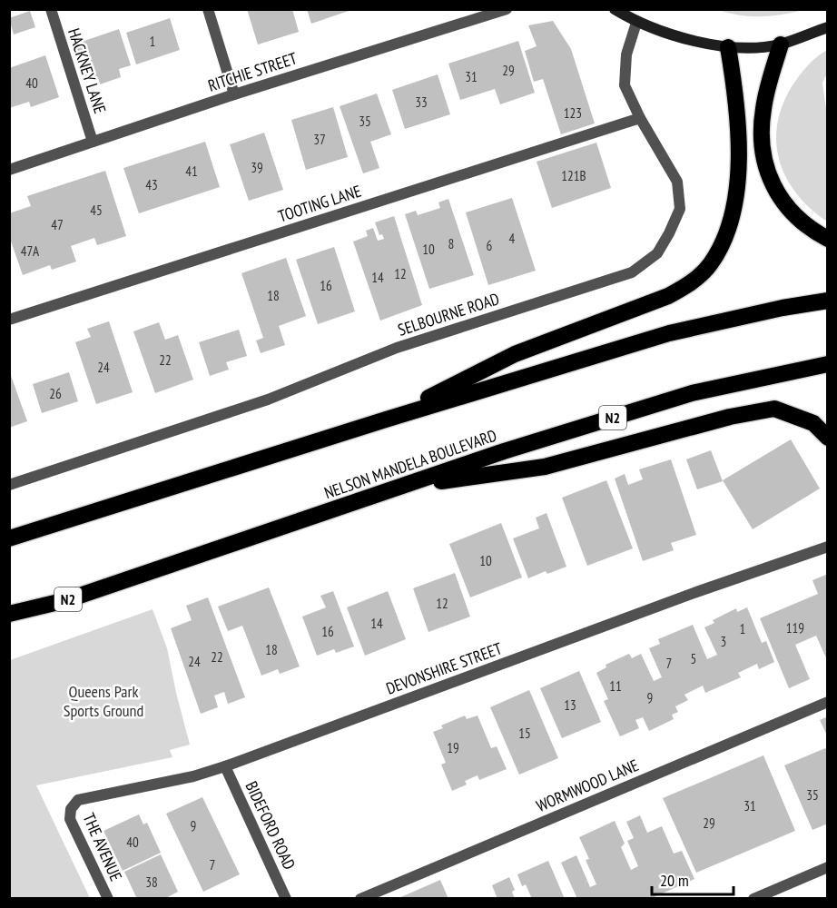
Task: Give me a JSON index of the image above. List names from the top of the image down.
{
  "streets": {
    "highway": ["N2", "NELSON MANDELA BOULEVARD"],
    "street": [
      "HACKNEY LANE",
      "RITCHIE STREET",
      "TOOTING LANE",
      "SELBOURNE ROAD",
      "DEVONSHIRE STREET",
      "WORMWOOD LANE",
      "BIDEFORD ROAD",
      "THE AVENUE"
    ]
  },
  "crossings": [
    ["HACKNEY LANE", "RITCHIE STREET"],
    ["TOOTING LANE", "SELBOURNE ROAD"],
    ["DEVONSHIRE STREET", "BIDEFORD ROAD"],
    ["DEVONSHIRE STREET", "THE AVENUE"]
  ],
  "parks": ["Queens Park Sports Ground"],
  "house_numbers": [
    "1",
    "29",
    "31",
    "40",
    "33",
    "123",
    "35",
    "37",
    "39",
    "41",
    "121B",
    "43",
    "45",
    "47",
    "4",
    "8",
    "6",
    "10",
    "47A",
    "12",
    "14",
    "16",
    "18",
    "22",
    "24",
    "26",
    "10",
    "12",
    "14",
    "119",
    "1",
    "16",
    "3",
    "18",
    "22",
    "5",
    "24",
    "7",
    "11",
    "9",
    "13",
    "15",
    "19",
    "35",
    "31",
    "29",
    "9",
    "40",
    "7",
    "38"
  ],
  "scale_bar": "20 m"
}
